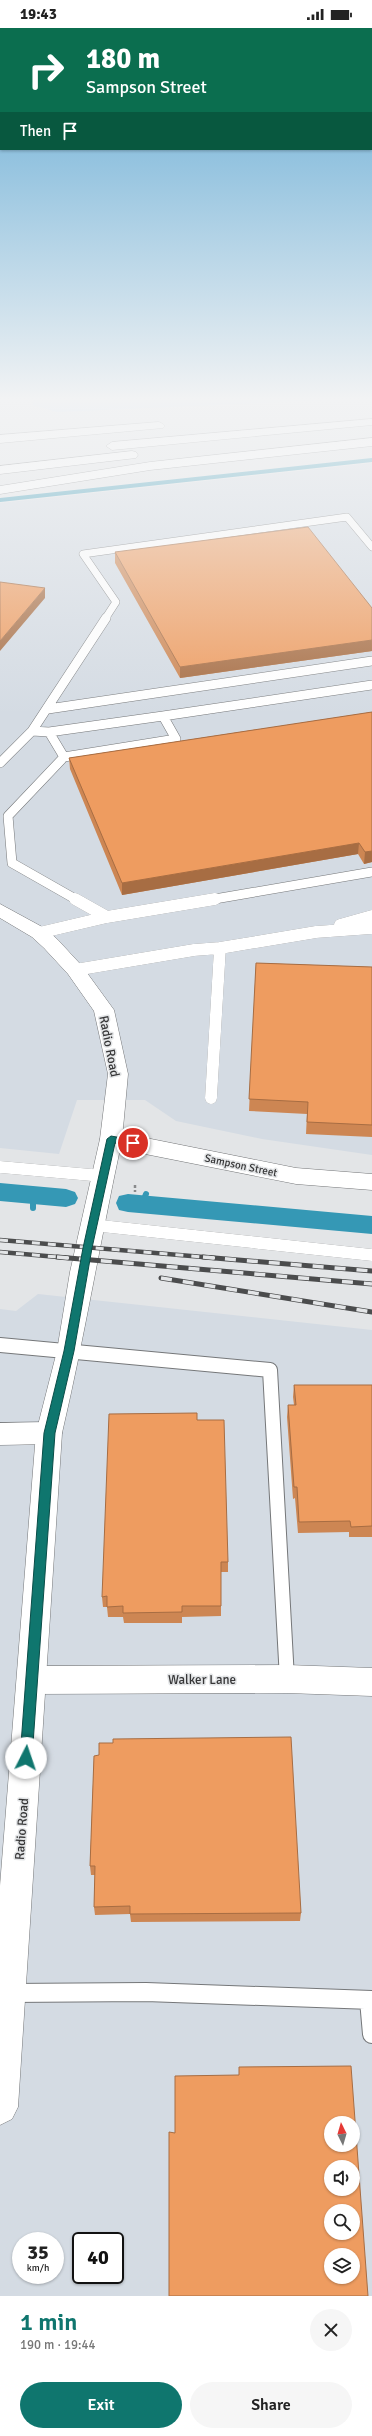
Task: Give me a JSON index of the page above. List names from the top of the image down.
{
  "streets": {
    "main road": ["Radio Road", "Sampson Street", "Walker Lane"]
  },
  "crossings": [
    ["Radio Road", "Sampson Street"],
    ["Radio Road", "Walker Lane"]
  ],
  "north": "top",
  "page": {
    "status": "19:43",
    "turn": ["180 m", "Sampson Street"],
    "then": "Then",
    "speed": "35 km/h",
    "limit": "40",
    "heading": ["1 min", "190 m · 19:44"],
    "buttons": ["Exit", "Share"]
  }
}
